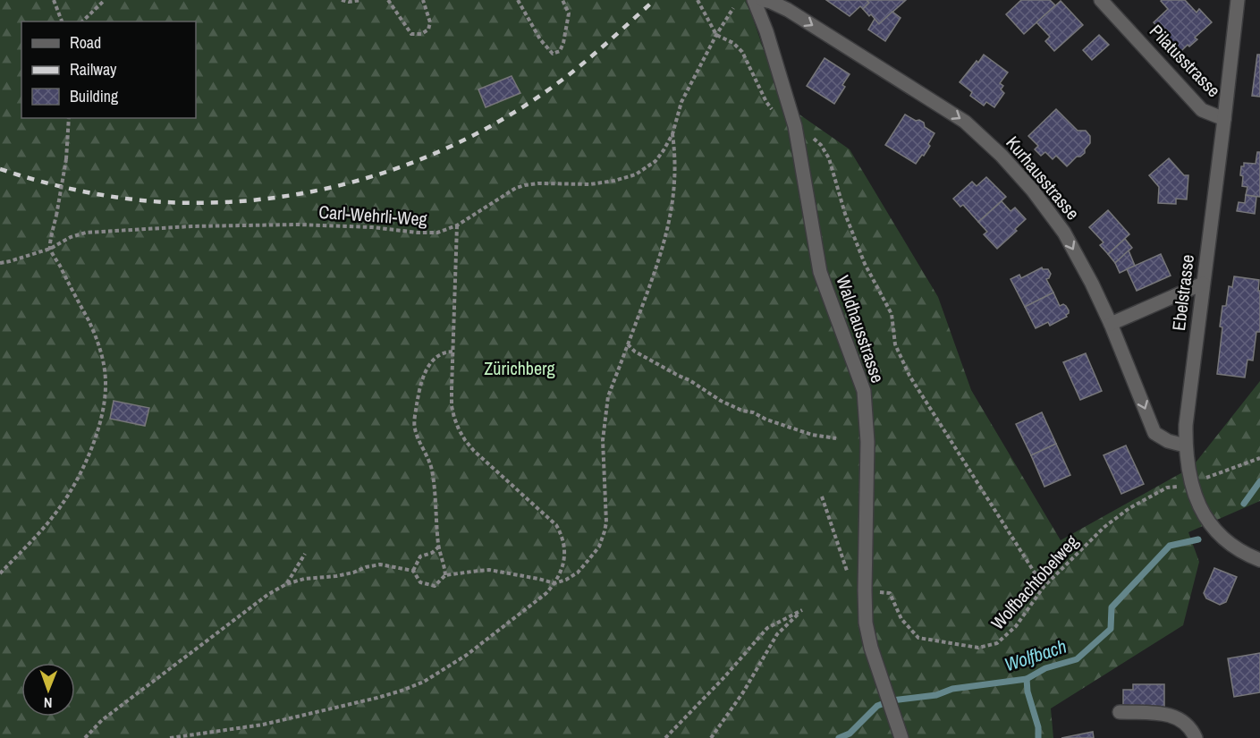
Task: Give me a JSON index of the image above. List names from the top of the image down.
{
  "streets": {
    "street": [
      "Pilatusstrasse",
      "Kurhausstrasse",
      "Ebelstrasse",
      "Waldhausstrasse"
    ],
    "path": ["Carl-Wehrli-Weg", "Wolfbachtobelweg"]
  },
  "crossings": [
    ["Pilatusstrasse", "Ebelstrasse"],
    ["Kurhausstrasse", "Ebelstrasse"]
  ],
  "one_way": ["Kurhausstrasse"],
  "water": ["Wolfbach"],
  "parks": ["Zürichberg"],
  "legend": ["Road", "Railway", "Building"],
  "north": "bottom"
}
